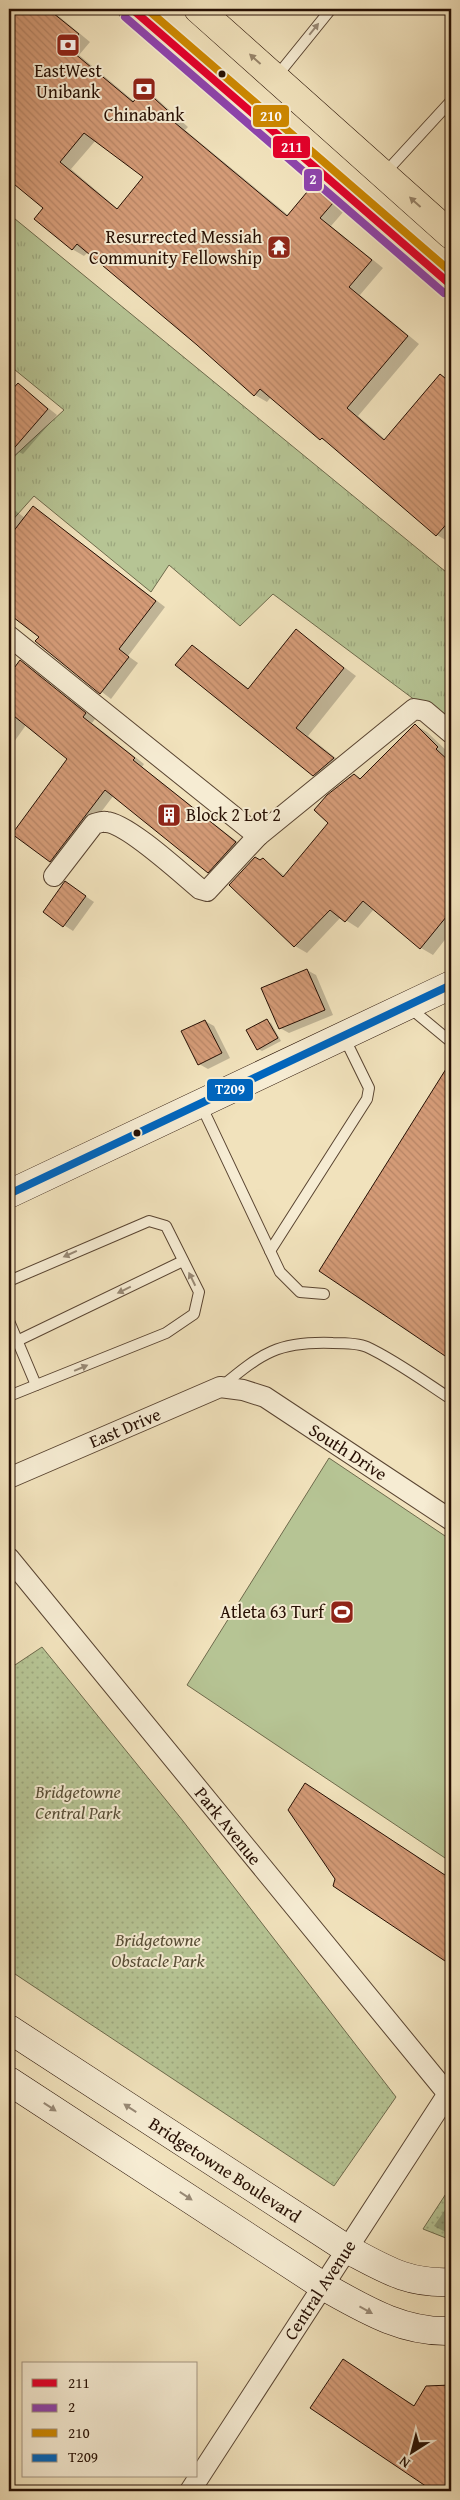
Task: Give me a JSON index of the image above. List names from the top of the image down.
{
  "streets": {
    "street": [
      "East Drive",
      "South Drive",
      "Park Avenue",
      "Bridgetowne Boulevard",
      "Central Avenue"
    ]
  },
  "crossings": [
    ["East Drive", "South Drive"],
    ["Park Avenue", "Central Avenue"],
    ["Bridgetowne Boulevard", "Central Avenue"]
  ],
  "parks": ["Bridgetowne Central Park", "Bridgetowne Obstacle Park"],
  "places": {
    "bank": ["EastWest Unibank", "Chinabank"],
    "temple": ["Resurrected Messiah Community Fellowship"],
    "building": ["Block 2 Lot 2"],
    "sports": ["Atleta 63 Turf"]
  },
  "lines": [
    "transit line 211",
    "transit line 210",
    "transit line 2",
    "transit line T209"
  ],
  "legend": [
    "211",
    "2",
    "210",
    "T209"
  ],
  "north": "bottom left"
}
